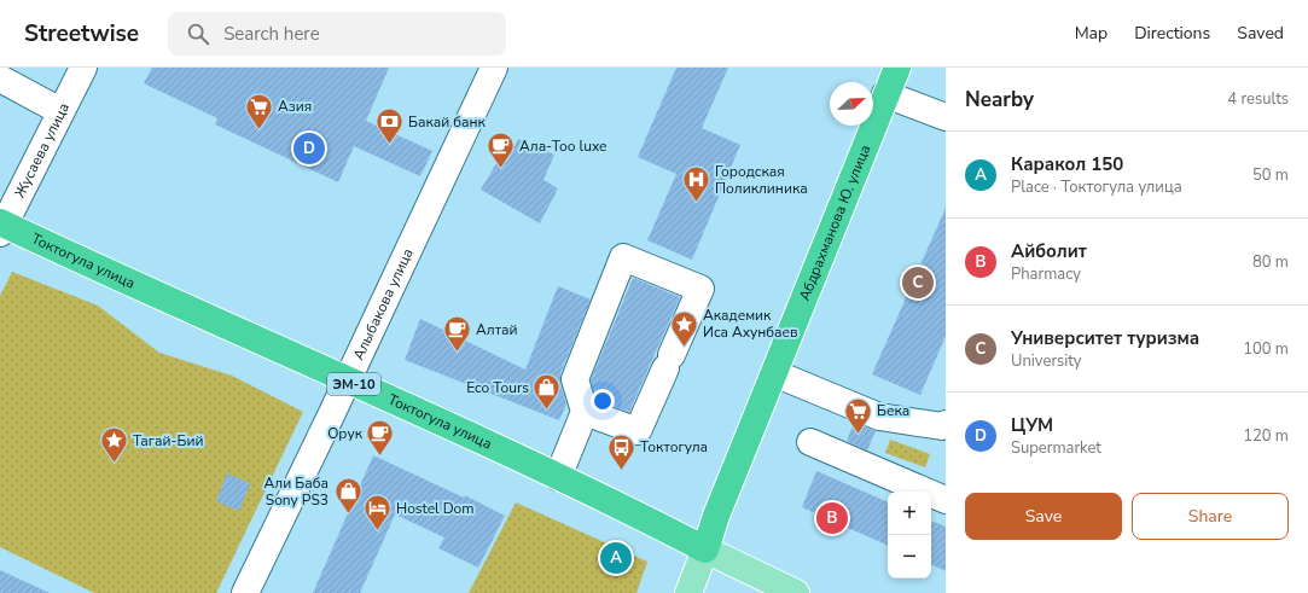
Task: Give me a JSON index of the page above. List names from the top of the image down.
{
  "streets": {
    "highway": ["Абдрахманова Ю. улица", "Токтогула улица", "ЭМ-10"],
    "street": ["Жусаева улица", "Алыбакова улица"]
  },
  "crossings": [
    ["Жусаева улица", "Токтогула улица"],
    ["Абдрахманова Ю. улица", "Токтогула улица"],
    ["Токтогула улица", "Алыбакова улица"]
  ],
  "places": {
    "supermarket": ["Азия", "Бека"],
    "bank": ["Бакай банк"],
    "cafe": ["Ала-Тоо luxe", "Алтай", "Орук"],
    "hospital": ["Городская Поликлиника"],
    "place": ["Академик Иса Ахунбаев", "Тагай-Бий"],
    "shop": ["Eco Tours", "Али Баба Sony PS3"],
    "bus stop": ["Токтогула"],
    "hotel": ["Hostel Dom"]
  },
  "north": "top right",
  "page": {
    "header": "Streetwise",
    "search": "Search here",
    "nav": ["Map", "Directions", "Saved"],
    "heading": ["Nearby", "4 results"],
    "pins": [
      "D",
      "C",
      "B",
      "A"
    ],
    "list": [
      {
        "mark": "A",
        "name": "Каракол 150",
        "note": "Place · Токтогула улица",
        "value": "50 m"
      },
      {
        "mark": "B",
        "name": "Айболит",
        "note": "Pharmacy",
        "value": "80 m"
      },
      {
        "mark": "C",
        "name": "Университет туризма",
        "note": "University",
        "value": "100 m"
      },
      {
        "mark": "D",
        "name": "ЦУМ",
        "note": "Supermarket",
        "value": "120 m"
      }
    ],
    "buttons": ["Save", "Share"],
    "map_buttons": ["+", "−"]
  }
}
